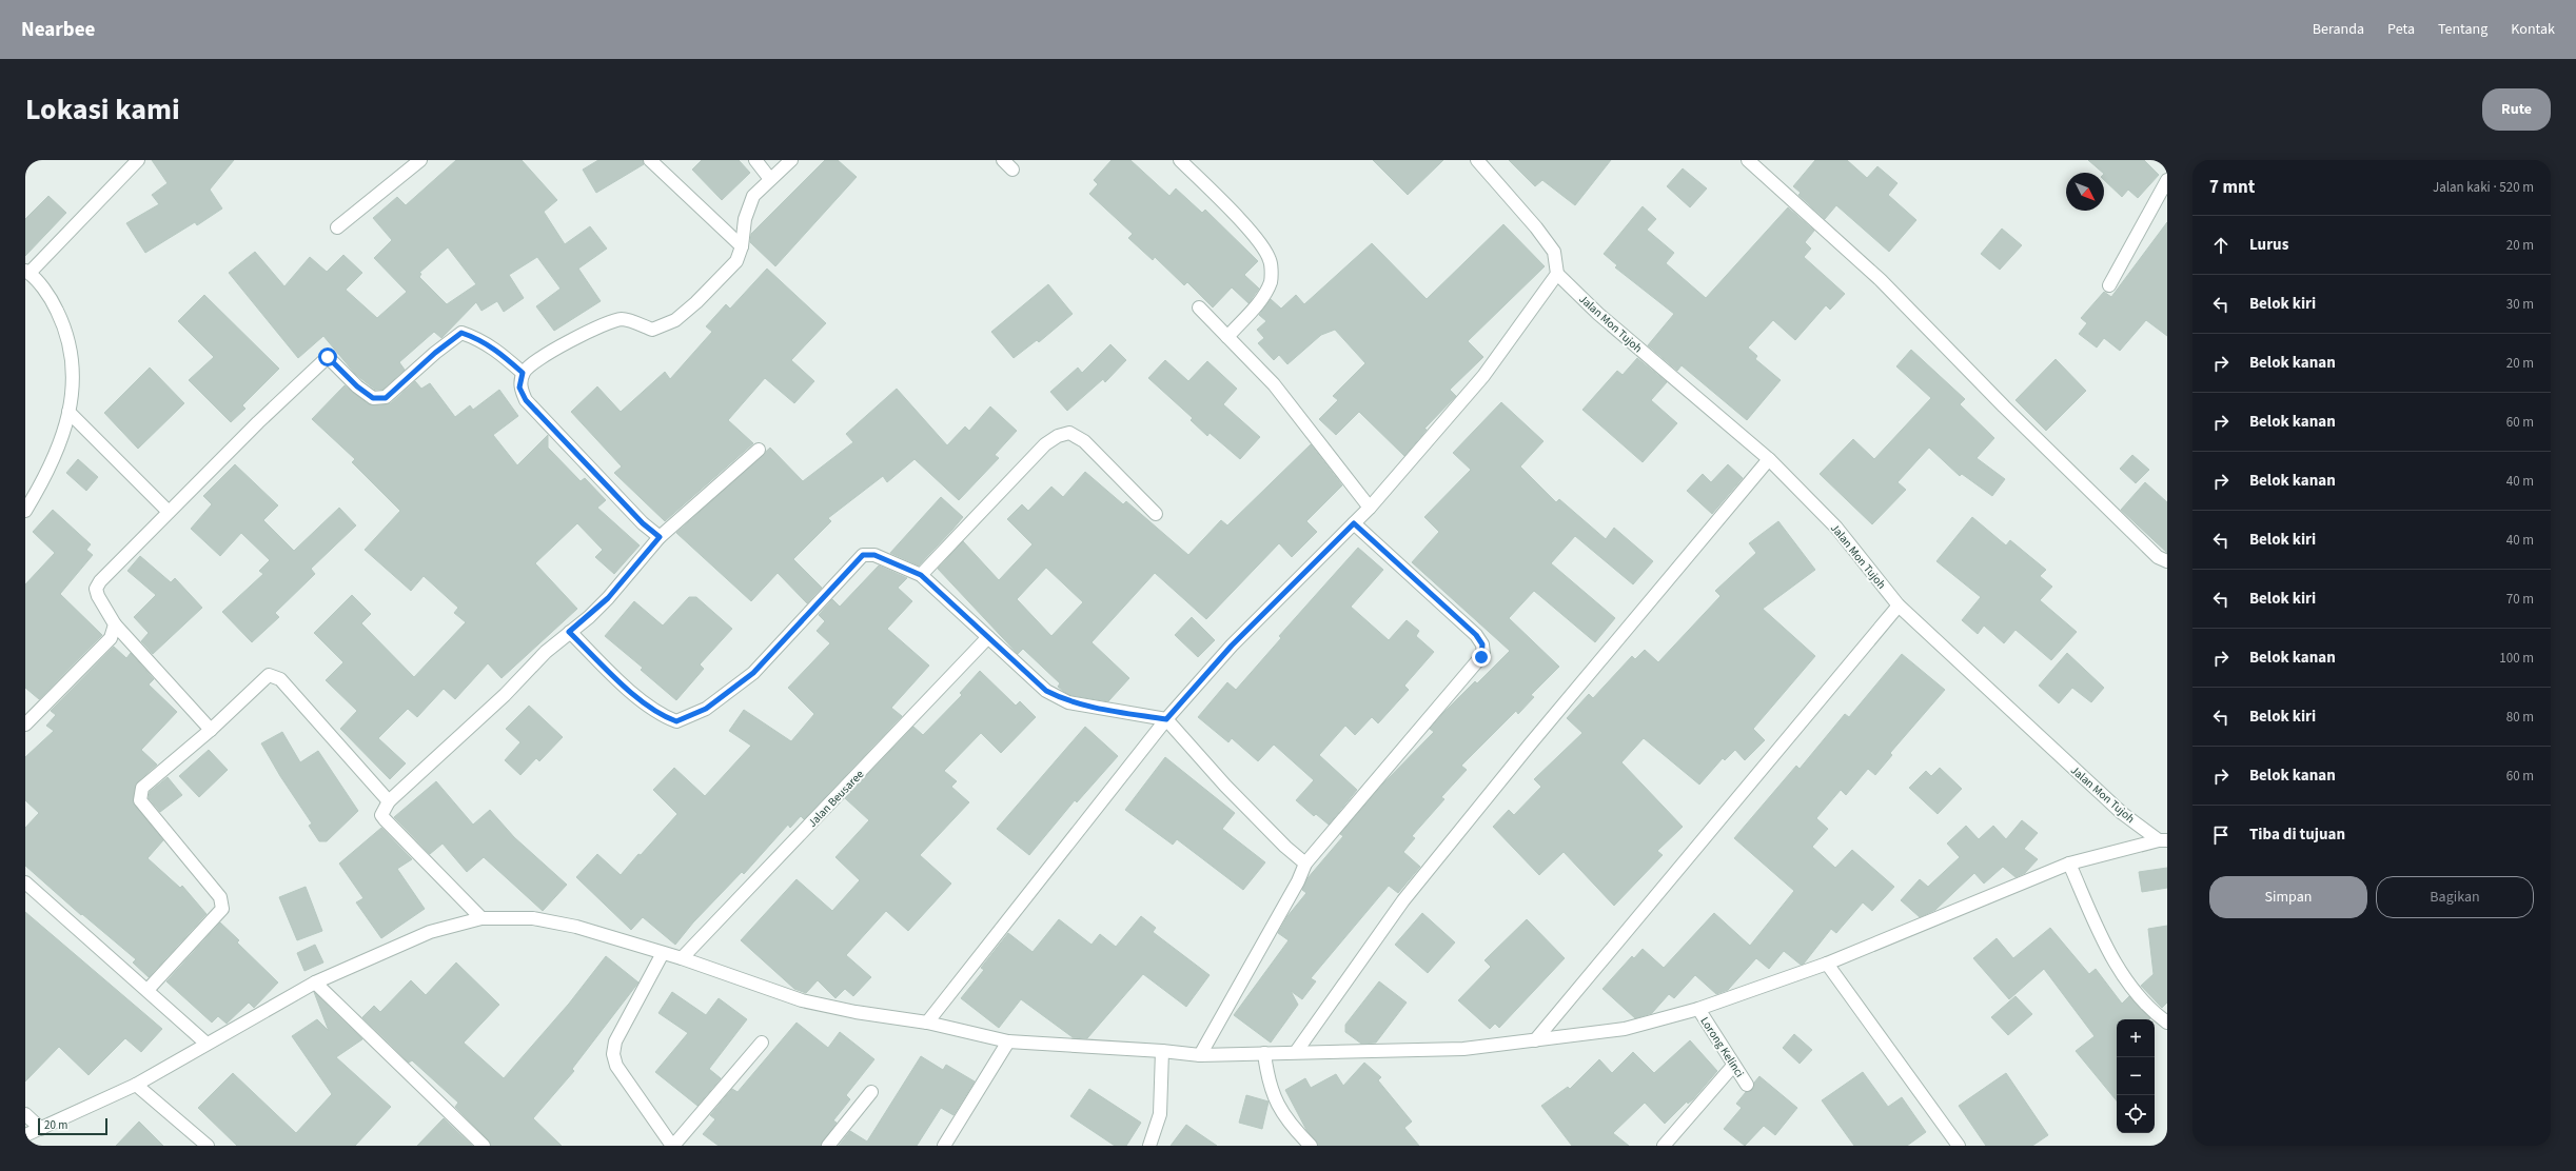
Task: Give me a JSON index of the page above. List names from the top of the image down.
{
  "streets": {
    "street": ["Jalan Mon Tujoh", "Jalan Beusaree", "Lorong Kelinci"]
  },
  "scale_bar": "20 m",
  "north": "bottom right",
  "page": {
    "header": "Nearbee",
    "nav": [
      "Beranda",
      "Peta",
      "Tentang",
      "Kontak"
    ],
    "title": "Lokasi kami",
    "buttons": [
      "Rute",
      ["Simpan", "Bagikan"]
    ],
    "heading": ["7 mnt", "Jalan kaki · 520 m"],
    "list": [
      ["Lurus", "20 m"],
      ["Belok kiri", "30 m"],
      ["Belok kanan", "20 m"],
      ["Belok kanan", "60 m"],
      ["Belok kanan", "40 m"],
      ["Belok kiri", "40 m"],
      ["Belok kiri", "70 m"],
      ["Belok kanan", "100 m"],
      ["Belok kiri", "80 m"],
      ["Belok kanan", "60 m"],
      "Tiba di tujuan"
    ],
    "map_buttons": ["+", "−"],
    "scale": "20 m"
  }
}
